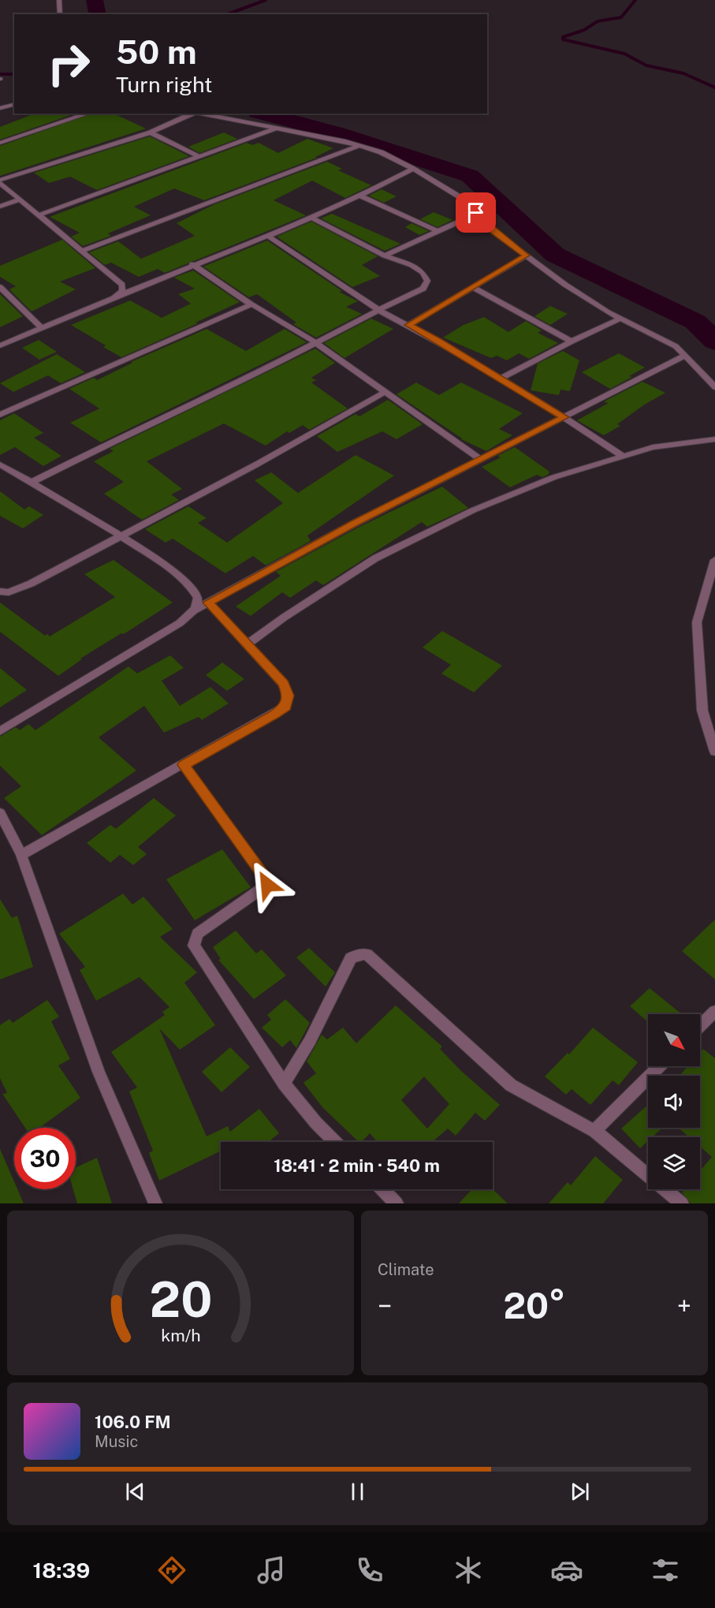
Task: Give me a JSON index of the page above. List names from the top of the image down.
{
  "north": "bottom right",
  "page": {
    "turn": ["50 m", "Turn right"],
    "limit": "30",
    "trip": "18:41 · 2 min · 540 m",
    "tile": "Climate",
    "heat": ["−", "20°", "+"],
    "song": ["106.0 FM", "Music"],
    "tabs": "18:39",
    "gauge": ["20", "km/h"]
  }
}
